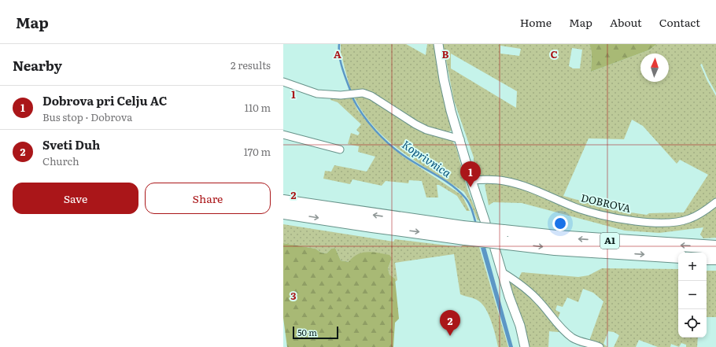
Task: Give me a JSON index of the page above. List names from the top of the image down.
{
  "streets": {
    "highway": ["A1"],
    "street": ["DOBROVA"]
  },
  "water": ["Koprivnica"],
  "scale_bar": "50 m",
  "north": "top",
  "page": {
    "header": "Map",
    "nav": [
      "Home",
      "Map",
      "About",
      "Contact"
    ],
    "heading": ["Nearby", "2 results"],
    "list": [
      {
        "mark": "1",
        "name": "Dobrova pri Celju AC",
        "note": "Bus stop · Dobrova",
        "value": "110 m"
      },
      {
        "mark": "2",
        "name": "Sveti Duh",
        "note": "Church",
        "value": "170 m"
      }
    ],
    "pins": ["1", "2"],
    "buttons": ["Save", "Share"],
    "map_buttons": ["+", "−"],
    "scale": "50 m"
  },
  "grid": {
    "columns": ["A", "B", "C"],
    "rows": ["1", "2", "3"]
  }
}
